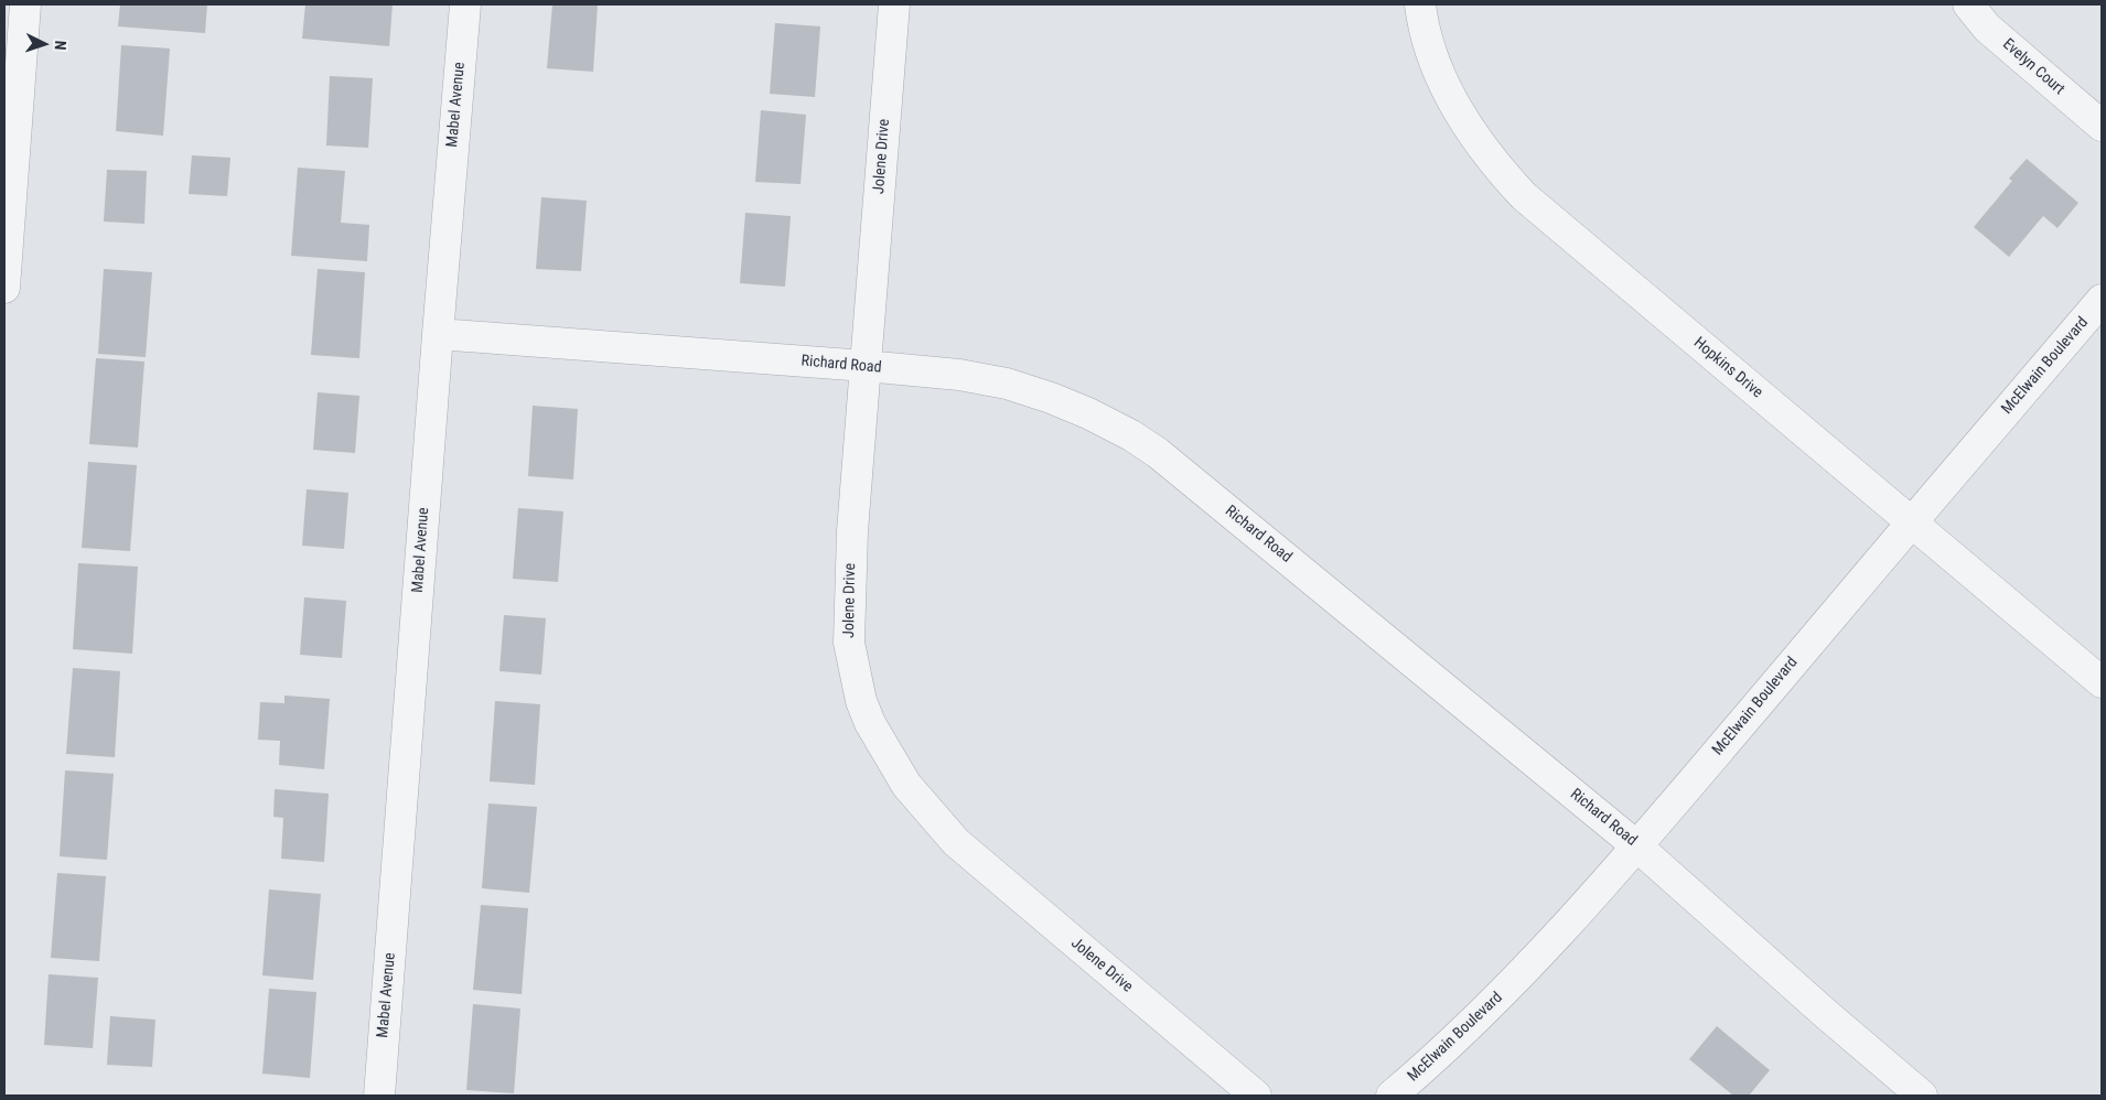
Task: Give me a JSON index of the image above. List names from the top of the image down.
{
  "streets": {
    "street": [
      "Evelyn Court",
      "Mabel Avenue",
      "Jolene Drive",
      "Richard Road",
      "McElwain Boulevard",
      "Hopkins Drive"
    ]
  },
  "crossings": [
    ["Mabel Avenue", "Richard Road"],
    ["Jolene Drive", "Richard Road"],
    ["Richard Road", "McElwain Boulevard"],
    ["McElwain Boulevard", "Hopkins Drive"]
  ],
  "north": "right"
}
